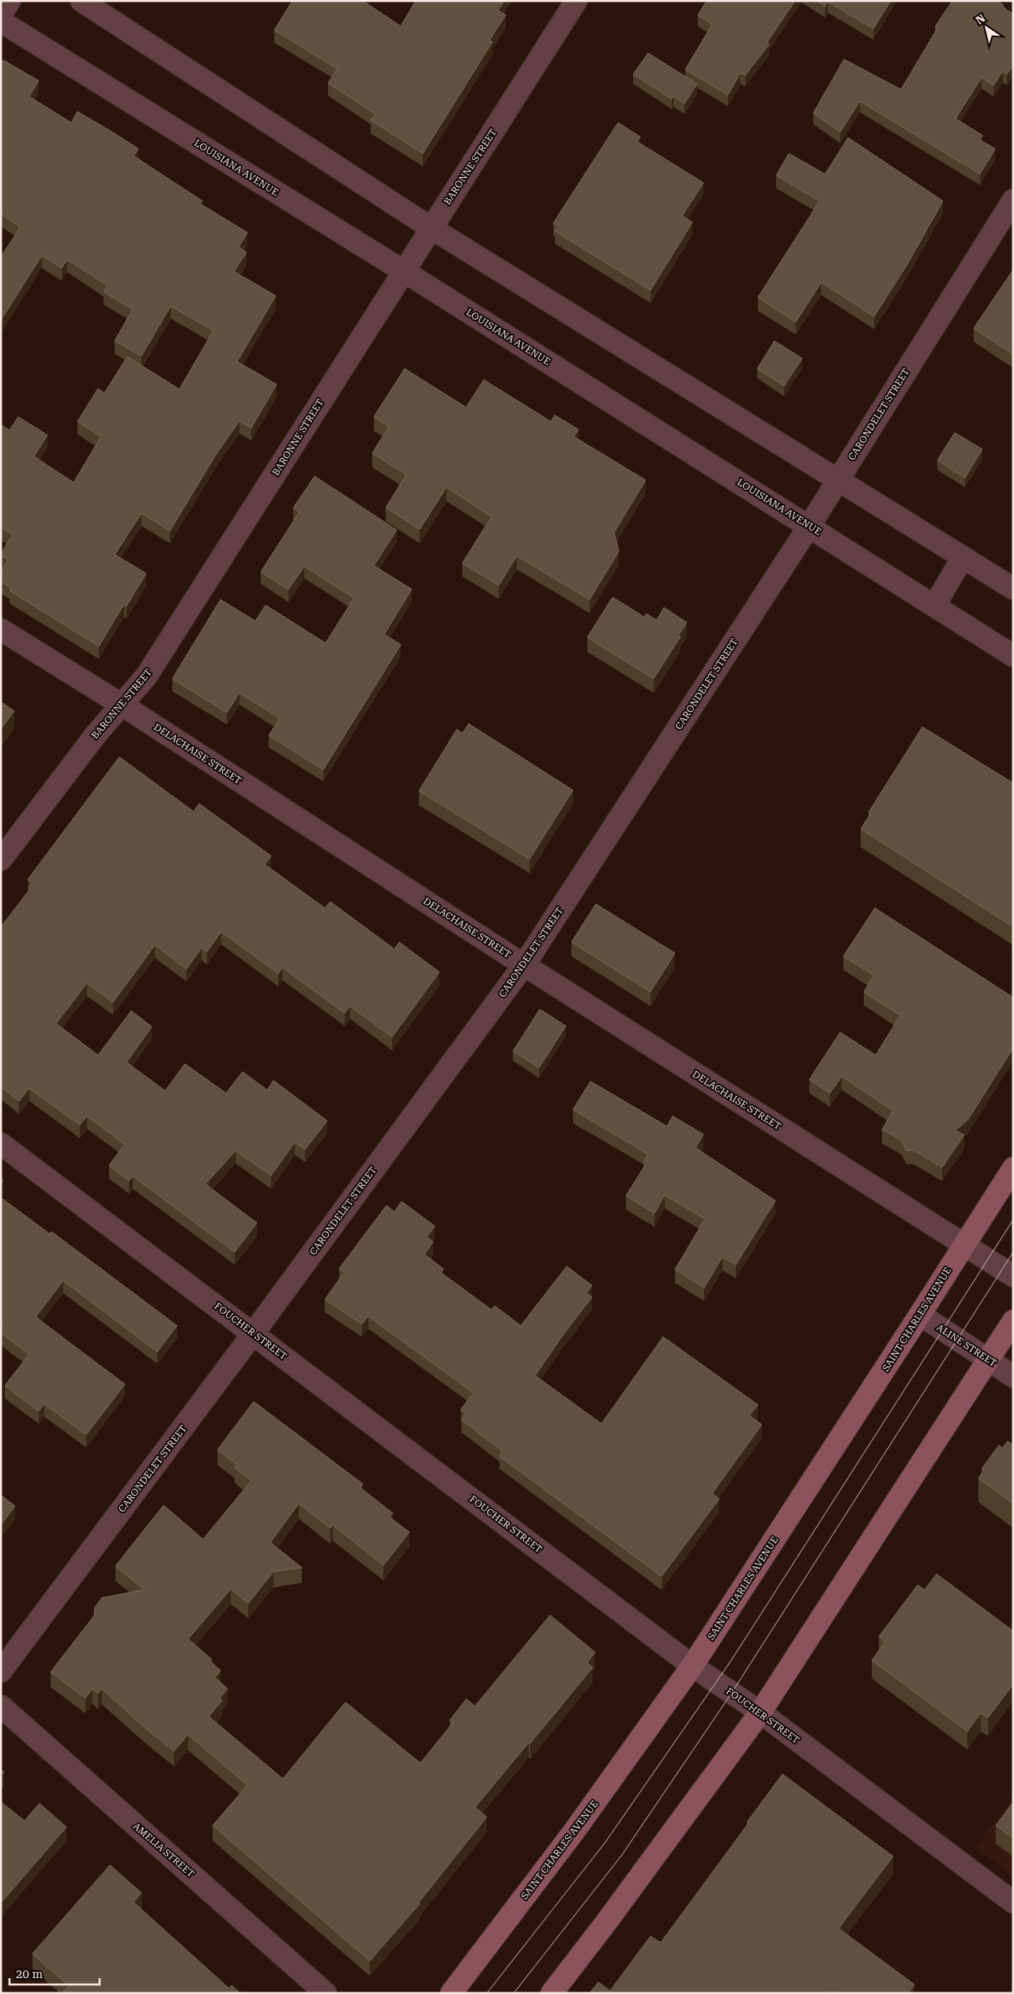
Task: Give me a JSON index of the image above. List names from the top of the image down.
{
  "streets": {
    "main road": ["SAINT CHARLES AVENUE"],
    "street": [
      "BARONNE STREET",
      "LOUISIANA AVENUE",
      "CARONDELET STREET",
      "DELACHAISE STREET",
      "FOUCHER STREET",
      "ALINE STREET",
      "AMELIA STREET"
    ]
  },
  "crossings": [
    ["BARONNE STREET", "LOUISIANA AVENUE"],
    ["BARONNE STREET", "DELACHAISE STREET"],
    ["LOUISIANA AVENUE", "CARONDELET STREET"],
    ["CARONDELET STREET", "DELACHAISE STREET"],
    ["CARONDELET STREET", "FOUCHER STREET"],
    ["DELACHAISE STREET", "SAINT CHARLES AVENUE"],
    ["SAINT CHARLES AVENUE", "FOUCHER STREET"],
    ["SAINT CHARLES AVENUE", "ALINE STREET"]
  ],
  "scale_bar": "20 m",
  "north": "top left"
}
